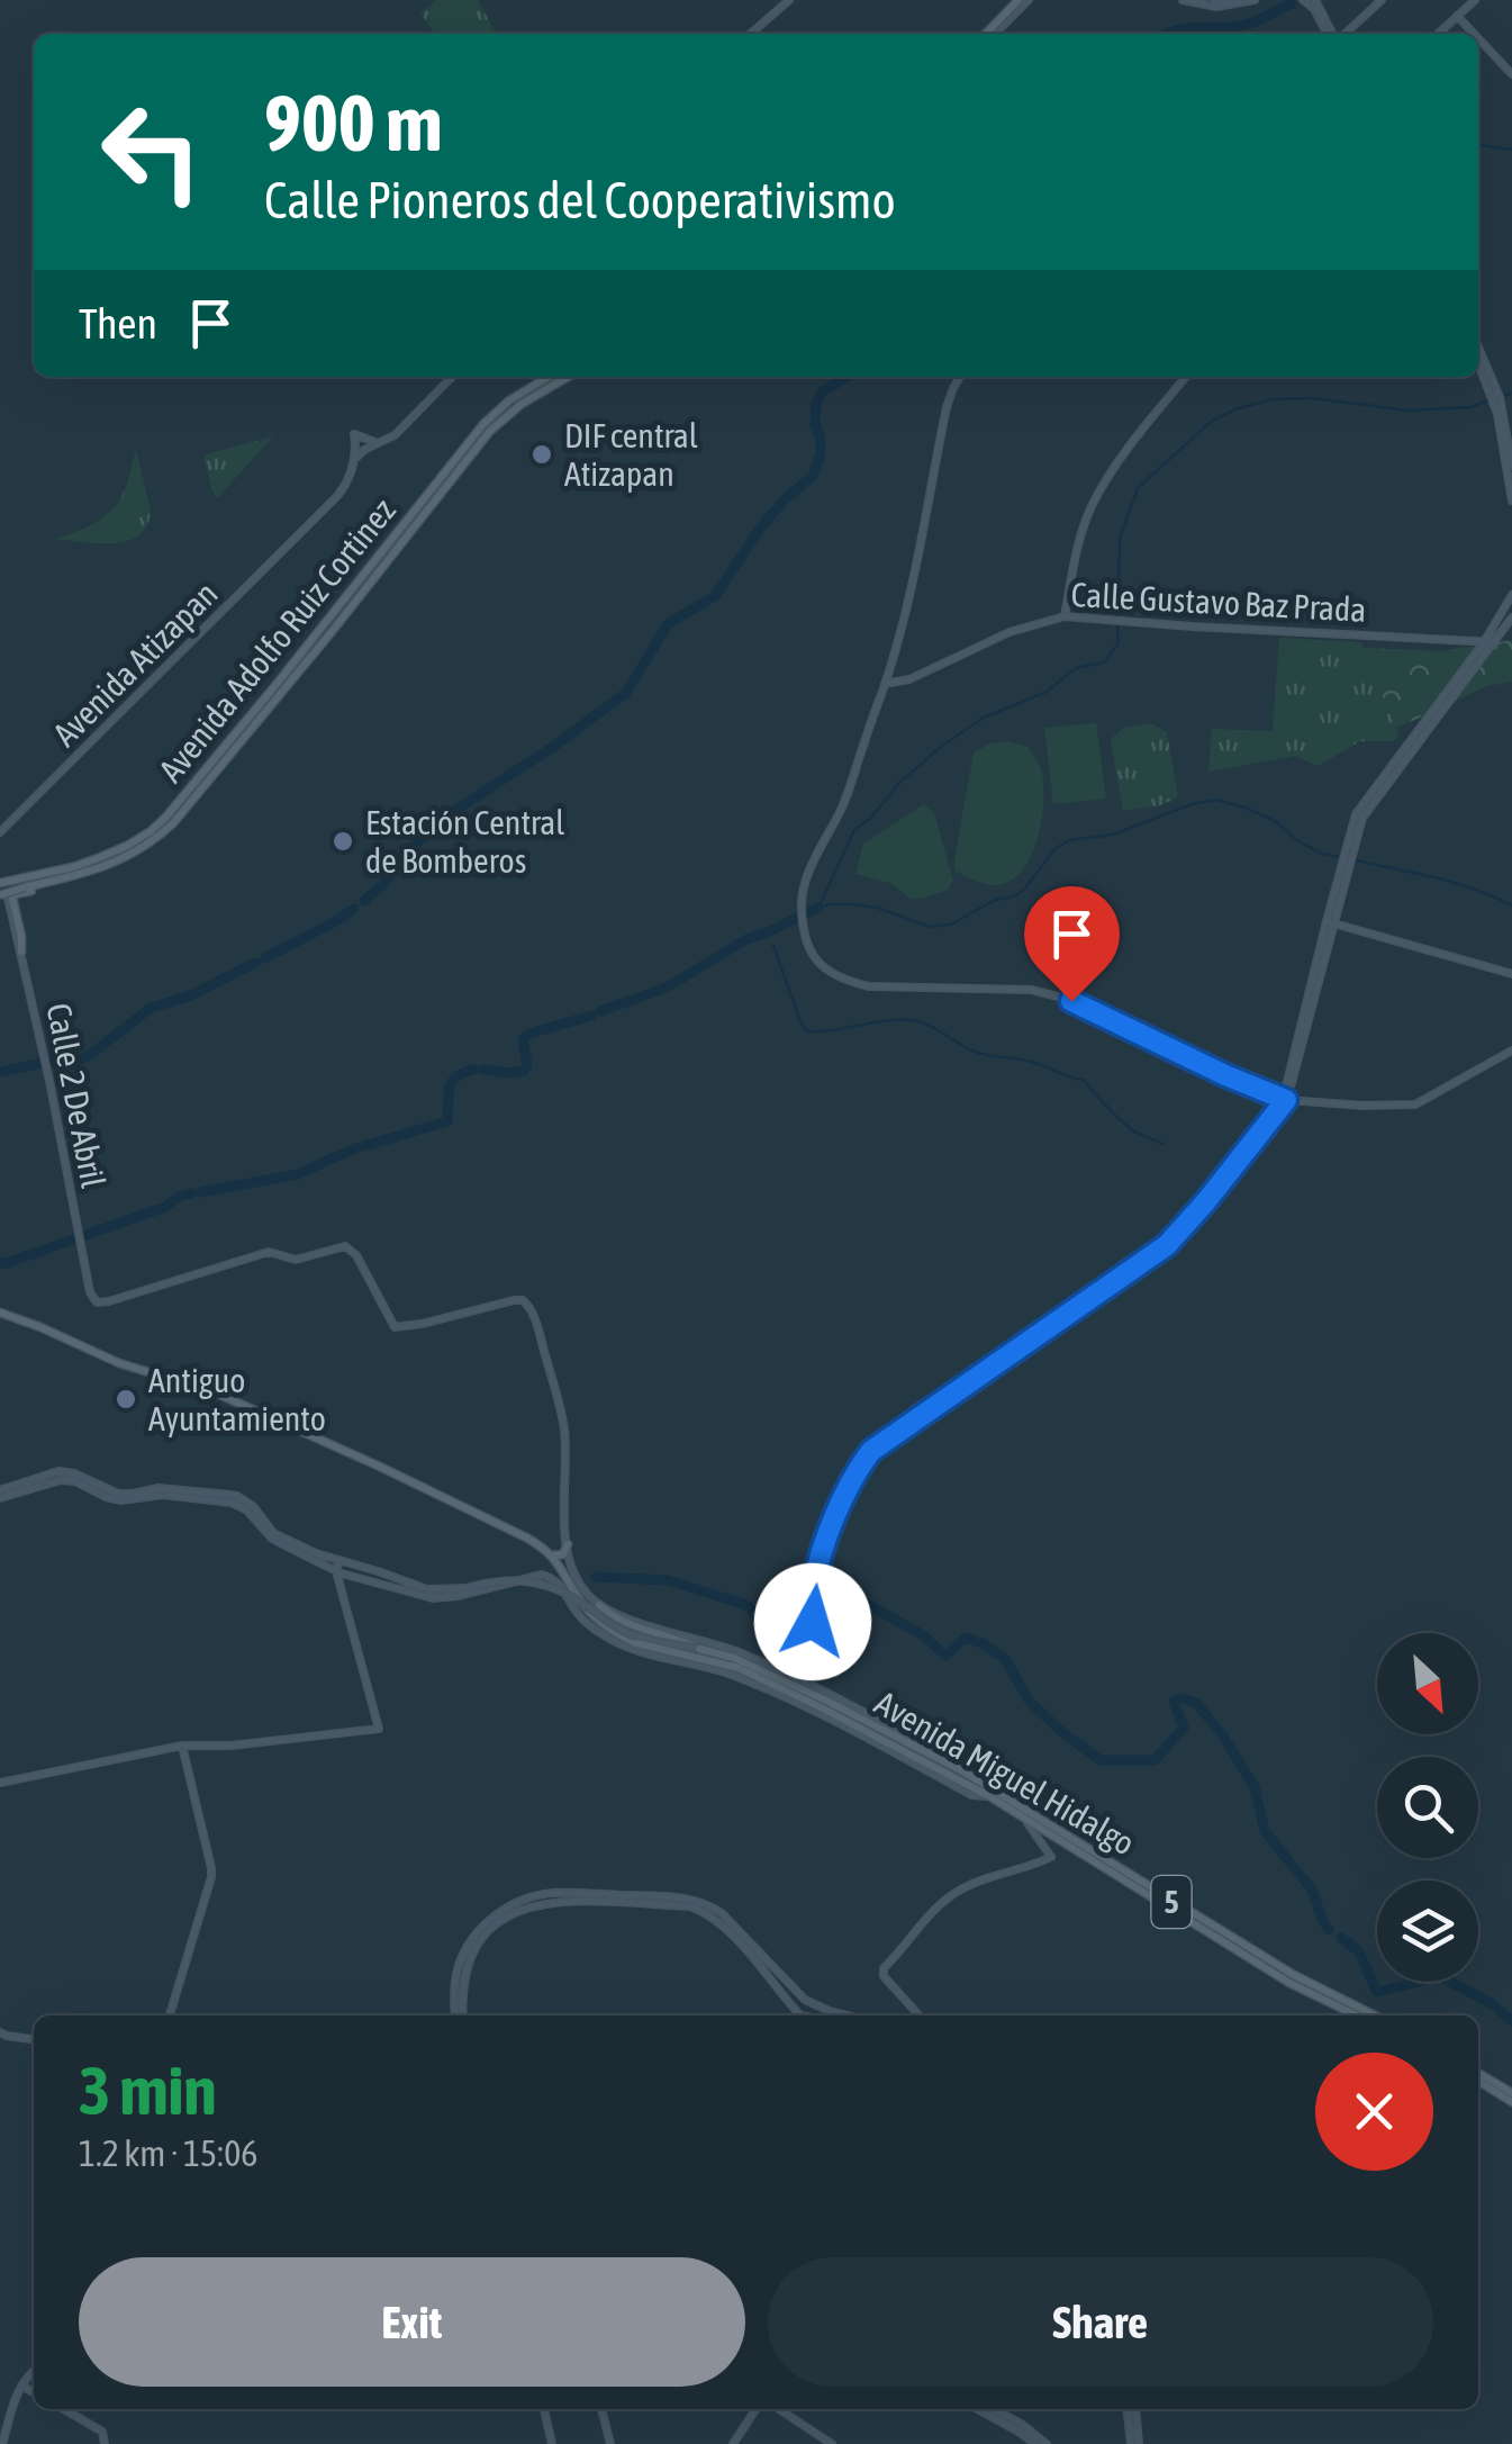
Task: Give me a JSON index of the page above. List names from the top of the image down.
{
  "streets": {
    "main road": ["Avenida Adolfo Ruiz Cortinez", "Avenida Miguel Hidalgo", "5"],
    "street": ["Calle Gustavo Baz Prada", "Avenida Atizapan", "Calle 2 De Abril"]
  },
  "crossings": [
    ["Avenida Adolfo Ruiz Cortinez", "Calle 2 De Abril"]
  ],
  "places": ["DIF central Atizapan", "Estación Central de Bomberos", "Antiguo Ayuntamiento"],
  "north": "bottom right",
  "page": {
    "turn": ["900 m", "Calle Pioneros del Cooperativismo"],
    "then": "Then",
    "heading": ["3 min", "1.2 km · 15:06"],
    "buttons": ["Exit", "Share"]
  }
}
